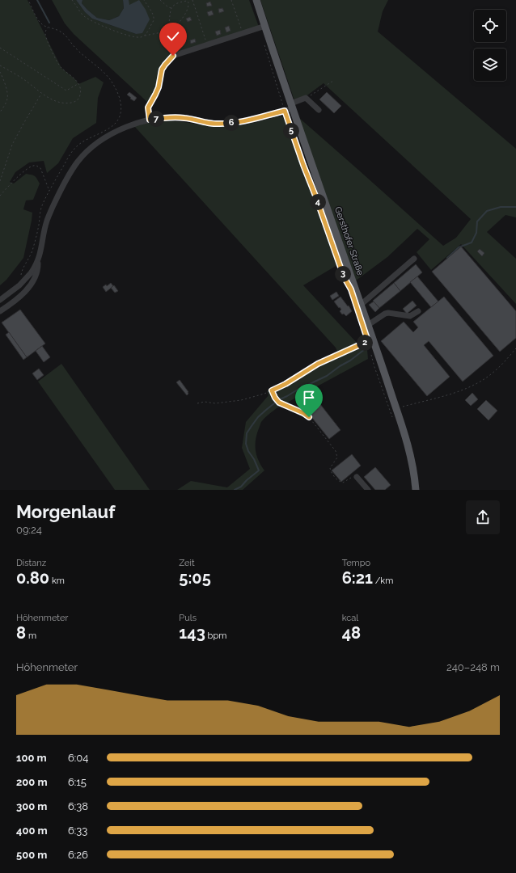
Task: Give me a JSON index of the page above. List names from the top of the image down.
{
  "streets": {
    "main road": ["Gersthofer Straße"]
  },
  "page": {
    "pins": [
      "7",
      "6",
      "5",
      "4",
      "3",
      "2"
    ],
    "heading": ["Morgenlauf", "09:24"],
    "stats": [
      ["Distanz", "0.80 km"],
      ["Zeit", "5:05"],
      ["Tempo", "6:21 /km"],
      ["Höhenmeter", "8 m"],
      ["Puls", "143 bpm"],
      ["kcal", "48"]
    ],
    "chart": ["Höhenmeter", "240–248 m"],
    "list": [
      {
        "name": "100 m",
        "note": "6:04"
      },
      {
        "name": "200 m",
        "note": "6:15"
      },
      {
        "name": "300 m",
        "note": "6:38"
      },
      {
        "name": "400 m",
        "note": "6:33"
      },
      {
        "name": "500 m",
        "note": "6:26"
      }
    ]
  }
}
